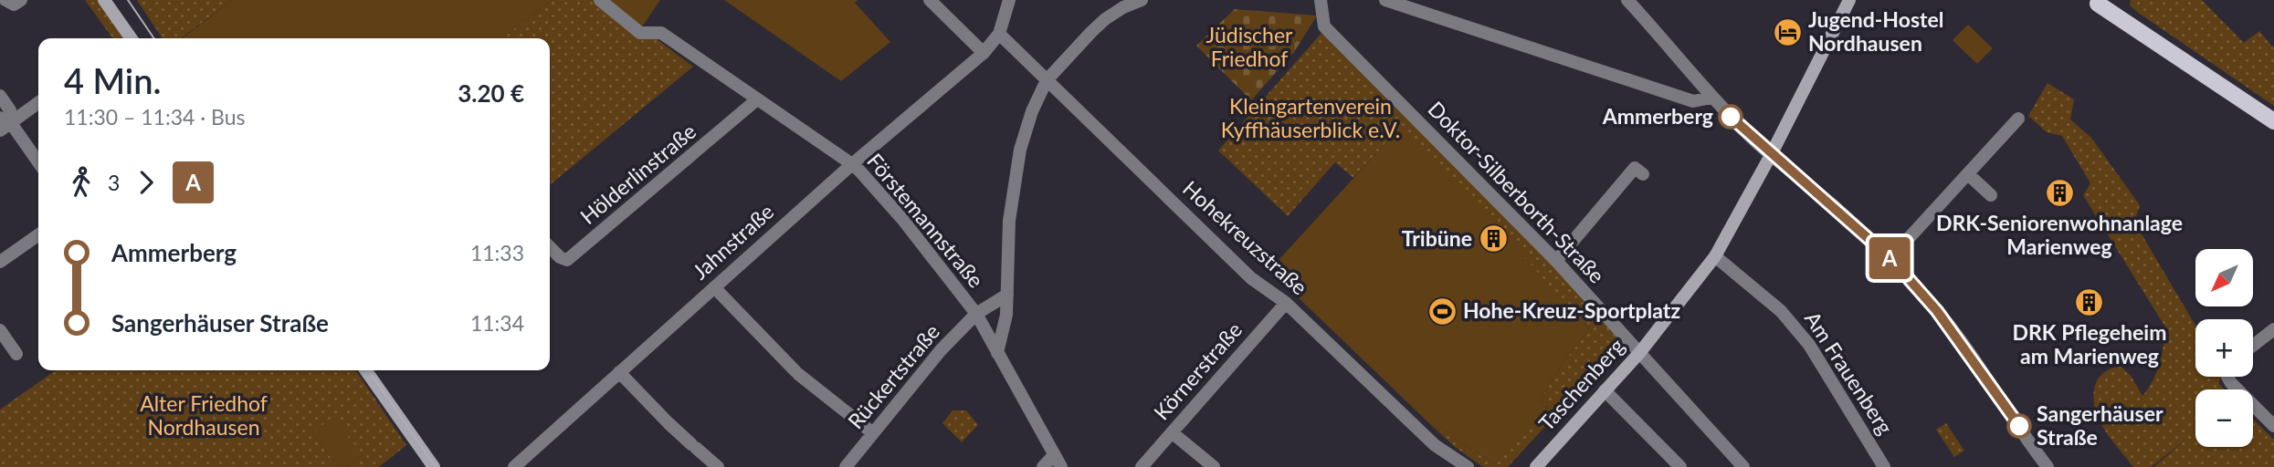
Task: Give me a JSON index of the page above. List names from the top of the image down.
{
  "streets": {
    "main road": ["Taschenberg"],
    "street": [
      "Hölderlinstraße",
      "Doktor-Silberborth-Straße",
      "Förstemannstraße",
      "Hohekreuzstraße",
      "Jahnstraße",
      "Körnerstraße",
      "Am Frauenberg",
      "Rückertstraße"
    ]
  },
  "crossings": [
    ["Hölderlinstraße", "Förstemannstraße"],
    ["Doktor-Silberborth-Straße", "Taschenberg"],
    ["Förstemannstraße", "Jahnstraße"],
    ["Förstemannstraße", "Rückertstraße"],
    ["Hohekreuzstraße", "Jahnstraße"],
    ["Hohekreuzstraße", "Körnerstraße"],
    ["Am Frauenberg", "Taschenberg"]
  ],
  "parks": ["Jüdischer Friedhof", "Kleingartenverein Kyffhäuserblick e.V.", "Alter Friedhof Nordhausen"],
  "places": {
    "hotel": ["Jugend-Hostel Nordhausen"],
    "other": ["Ammerberg", "Sangerhäuser Straße"],
    "building": ["DRK-Seniorenwohnanlage Marienweg", "Tribüne", "DRK Pflegeheim am Marienweg"],
    "sports": ["Hohe-Kreuz-Sportplatz"]
  },
  "lines": ["bus line A"],
  "north": "bottom left",
  "page": {
    "on_map": "A",
    "heading": ["4 Min.", "11:30 – 11:34 · Bus", "3.20 €"],
    "legs": ["3", "A"],
    "list": [
      {
        "name": "Ammerberg",
        "value": "11:33"
      },
      {
        "name": "Sangerhäuser Straße",
        "value": "11:34"
      }
    ],
    "map_buttons": ["+", "−"]
  }
}
